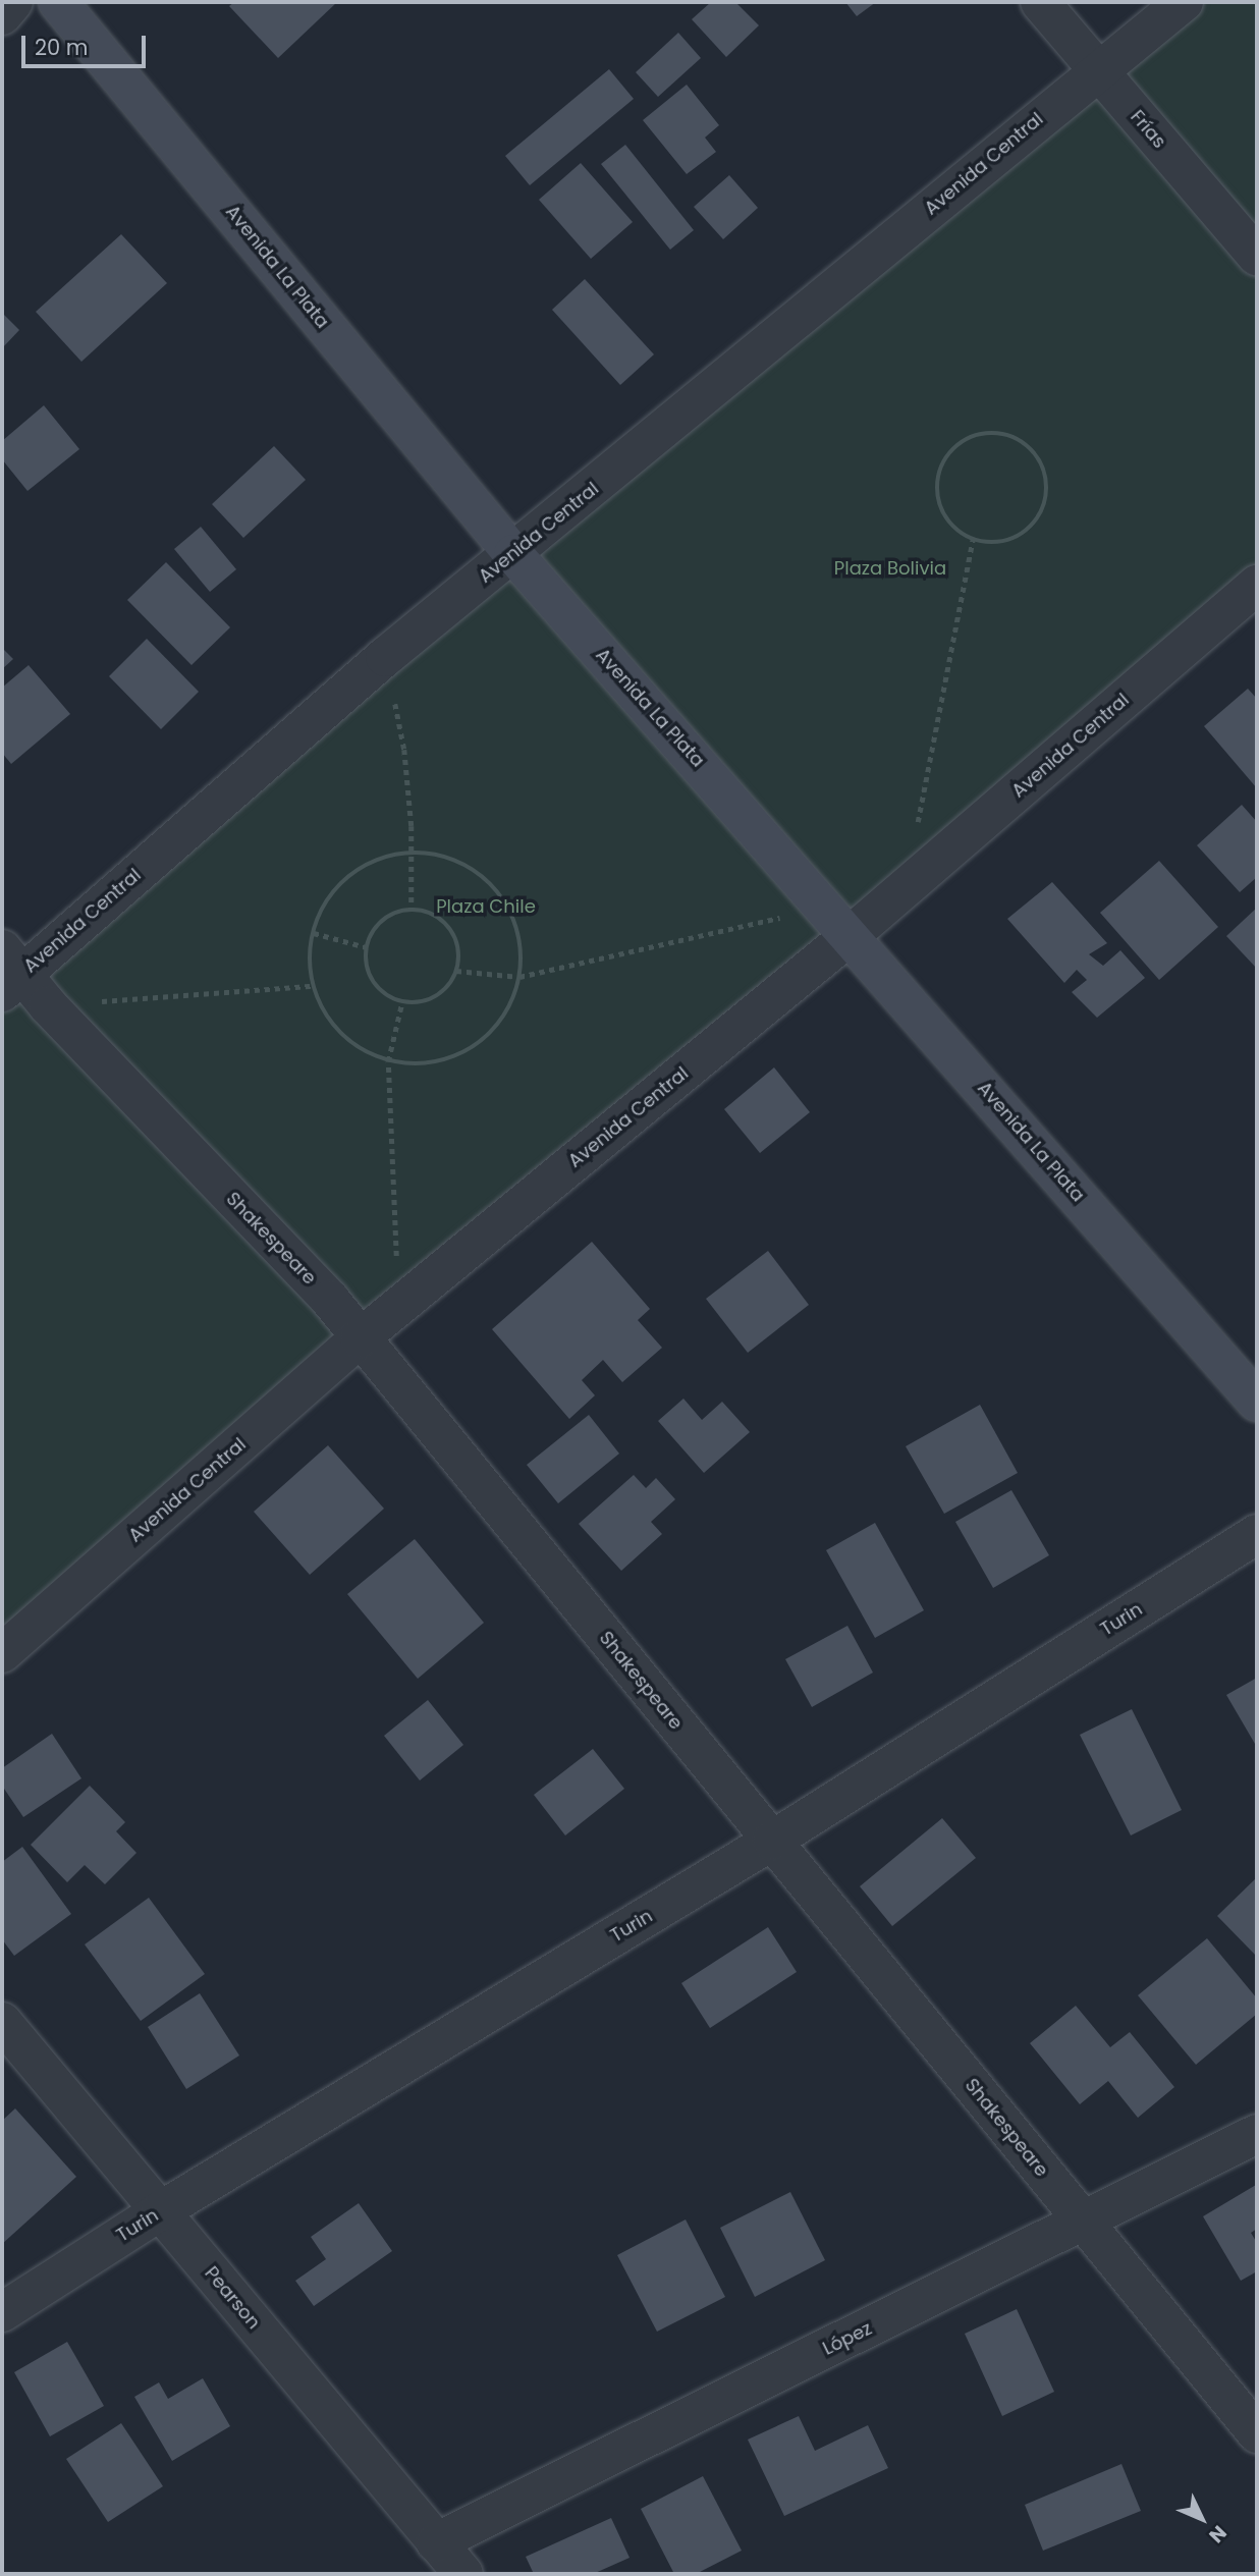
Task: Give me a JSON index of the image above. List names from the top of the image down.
{
  "streets": {
    "main road": ["Avenida La Plata"],
    "street": [
      "Frías",
      "Avenida Central",
      "Shakespeare",
      "Turin",
      "Pearson",
      "López"
    ]
  },
  "crossings": [
    ["Frías", "Avenida Central"],
    ["Avenida Central", "Avenida La Plata"],
    ["Avenida Central", "Shakespeare"],
    ["Shakespeare", "Turin"],
    ["Shakespeare", "López"],
    ["Turin", "Pearson"],
    ["Pearson", "López"]
  ],
  "parks": ["Plaza Bolivia", "Plaza Chile"],
  "scale_bar": "20 m",
  "north": "bottom right"
}
